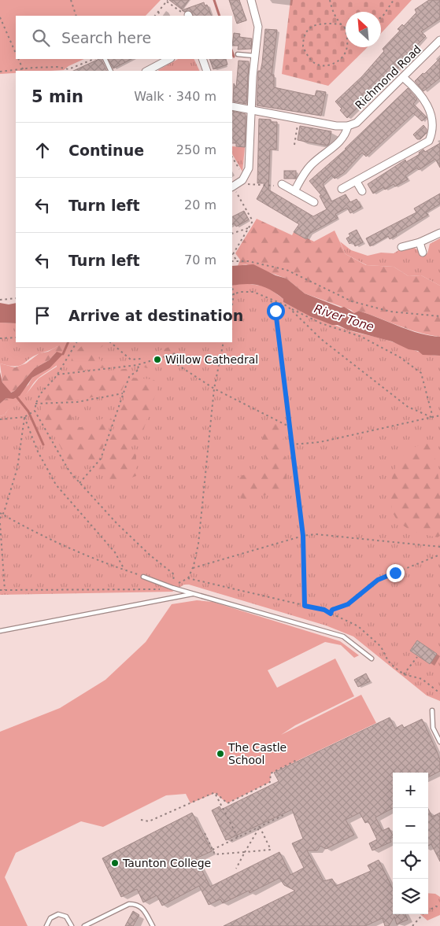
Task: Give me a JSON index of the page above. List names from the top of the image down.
{
  "streets": {
    "street": ["Richmond Road"]
  },
  "water": ["River Tone"],
  "places": ["Willow Cathedral", "The Castle School", "Taunton College"],
  "north": "top left",
  "page": {
    "search": "Search here",
    "heading": ["5 min", "Walk · 340 m"],
    "list": [
      ["Continue", "250 m"],
      ["Turn left", "20 m"],
      ["Turn left", "70 m"],
      "Arrive at destination"
    ],
    "map_buttons": ["+", "−"]
  }
}
